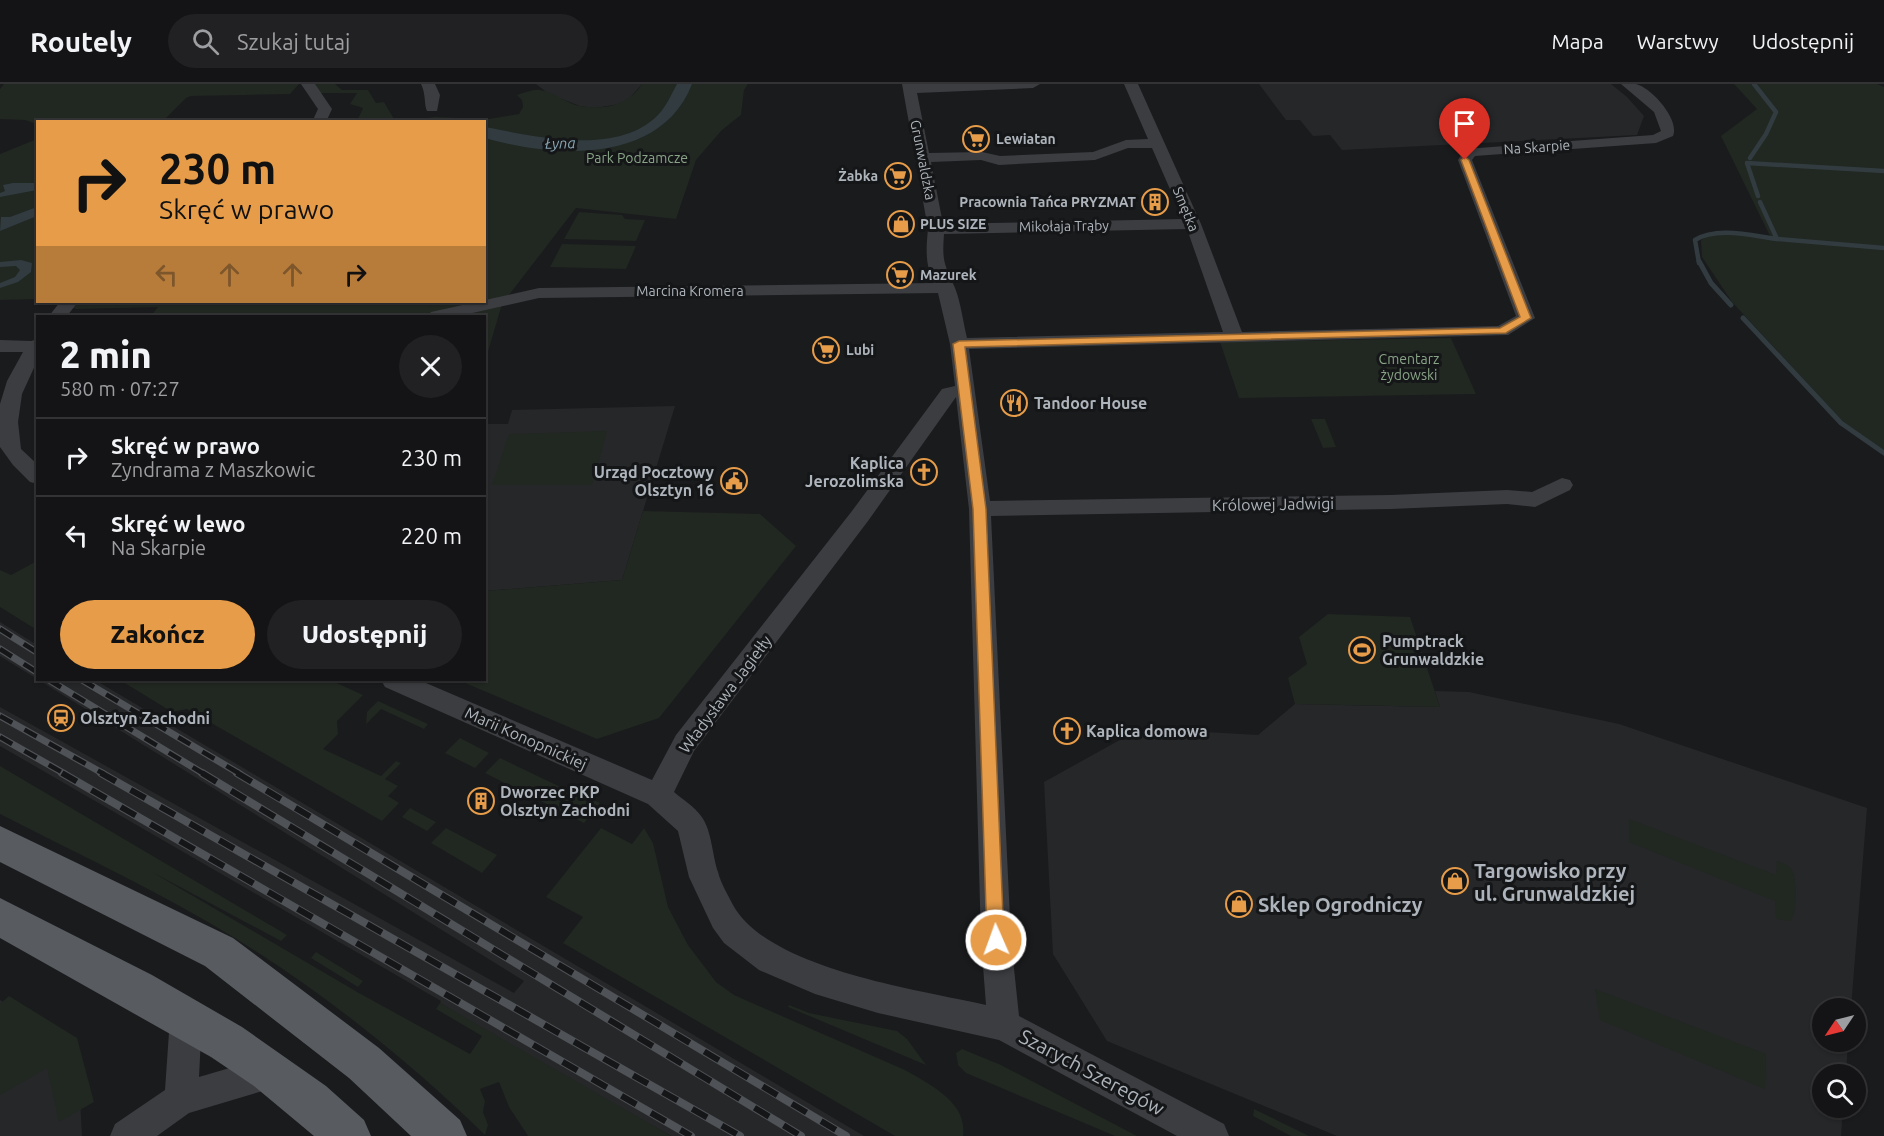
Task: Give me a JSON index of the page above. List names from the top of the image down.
{
  "streets": {
    "street": [
      "Na Skarpie",
      "Grunwaldzka",
      "Smętka",
      "Mikołaja Trąby",
      "Marcina Kromera",
      "Królowej Jadwigi",
      "Władysława Jagiełły",
      "Marii Konopnickiej",
      "Szarych Szeregów"
    ]
  },
  "crossings": [
    ["Na Skarpie", "Smętka"],
    ["Grunwaldzka", "Mikołaja Trąby"],
    ["Grunwaldzka", "Marcina Kromera"],
    ["Grunwaldzka", "Królowej Jadwigi"],
    ["Grunwaldzka", "Władysława Jagiełły"],
    ["Grunwaldzka", "Szarych Szeregów"],
    ["Smętka", "Mikołaja Trąby"],
    ["Władysława Jagiełły", "Marii Konopnickiej"]
  ],
  "water": ["Łyna"],
  "parks": ["Park Podzamcze", "Cmentarz żydowski"],
  "places": {
    "supermarket": [
      "Lewiatan",
      "Żabka",
      "Mazurek",
      "Lubi"
    ],
    "building": ["Pracownia Tańca PRYZMAT", "Dworzec PKP Olsztyn Zachodni"],
    "shop": ["PLUS SIZE", "Targowisko przy ul. Grunwaldzkiej", "Sklep Ogrodniczy"],
    "restaurant": ["Tandoor House"],
    "church": ["Kaplica Jerozolimska", "Kaplica domowa"],
    "public building": ["Urząd Pocztowy Olsztyn 16"],
    "sports": ["Pumptrack Grunwaldzkie"],
    "station": ["Olsztyn Zachodni"]
  },
  "north": "bottom left",
  "page": {
    "header": "Routely",
    "search": "Szukaj tutaj",
    "nav": ["Mapa", "Warstwy", "Udostępnij"],
    "turn": ["230 m", "Skręć w prawo"],
    "heading": ["2 min", "580 m · 07:27"],
    "list": [
      {
        "name": "Skręć w prawo",
        "note": "Zyndrama z Maszkowic",
        "value": "230 m"
      },
      {
        "name": "Skręć w lewo",
        "note": "Na Skarpie",
        "value": "220 m"
      }
    ],
    "buttons": ["Zakończ", "Udostępnij"]
  }
}
